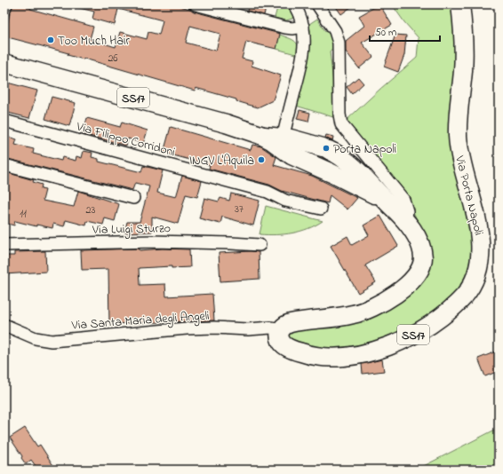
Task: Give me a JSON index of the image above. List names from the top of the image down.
{
  "streets": {
    "main road": ["SS17", "Via Porta Napoli"],
    "street": ["Via Filippo Corridoni", "Via Luigi Sturzo", "Via Santa Maria degli Angeli"]
  },
  "crossings": [
    ["SS17", "Via Porta Napoli"],
    ["SS17", "Via Santa Maria degli Angeli"],
    ["Via Porta Napoli", "Via Santa Maria degli Angeli"]
  ],
  "places": ["Too Much Hair", "Porta Napoli", "INGV L'Aquila"],
  "house_numbers": [
    "26",
    "37",
    "23",
    "11"
  ],
  "scale_bar": "50 m"
}
